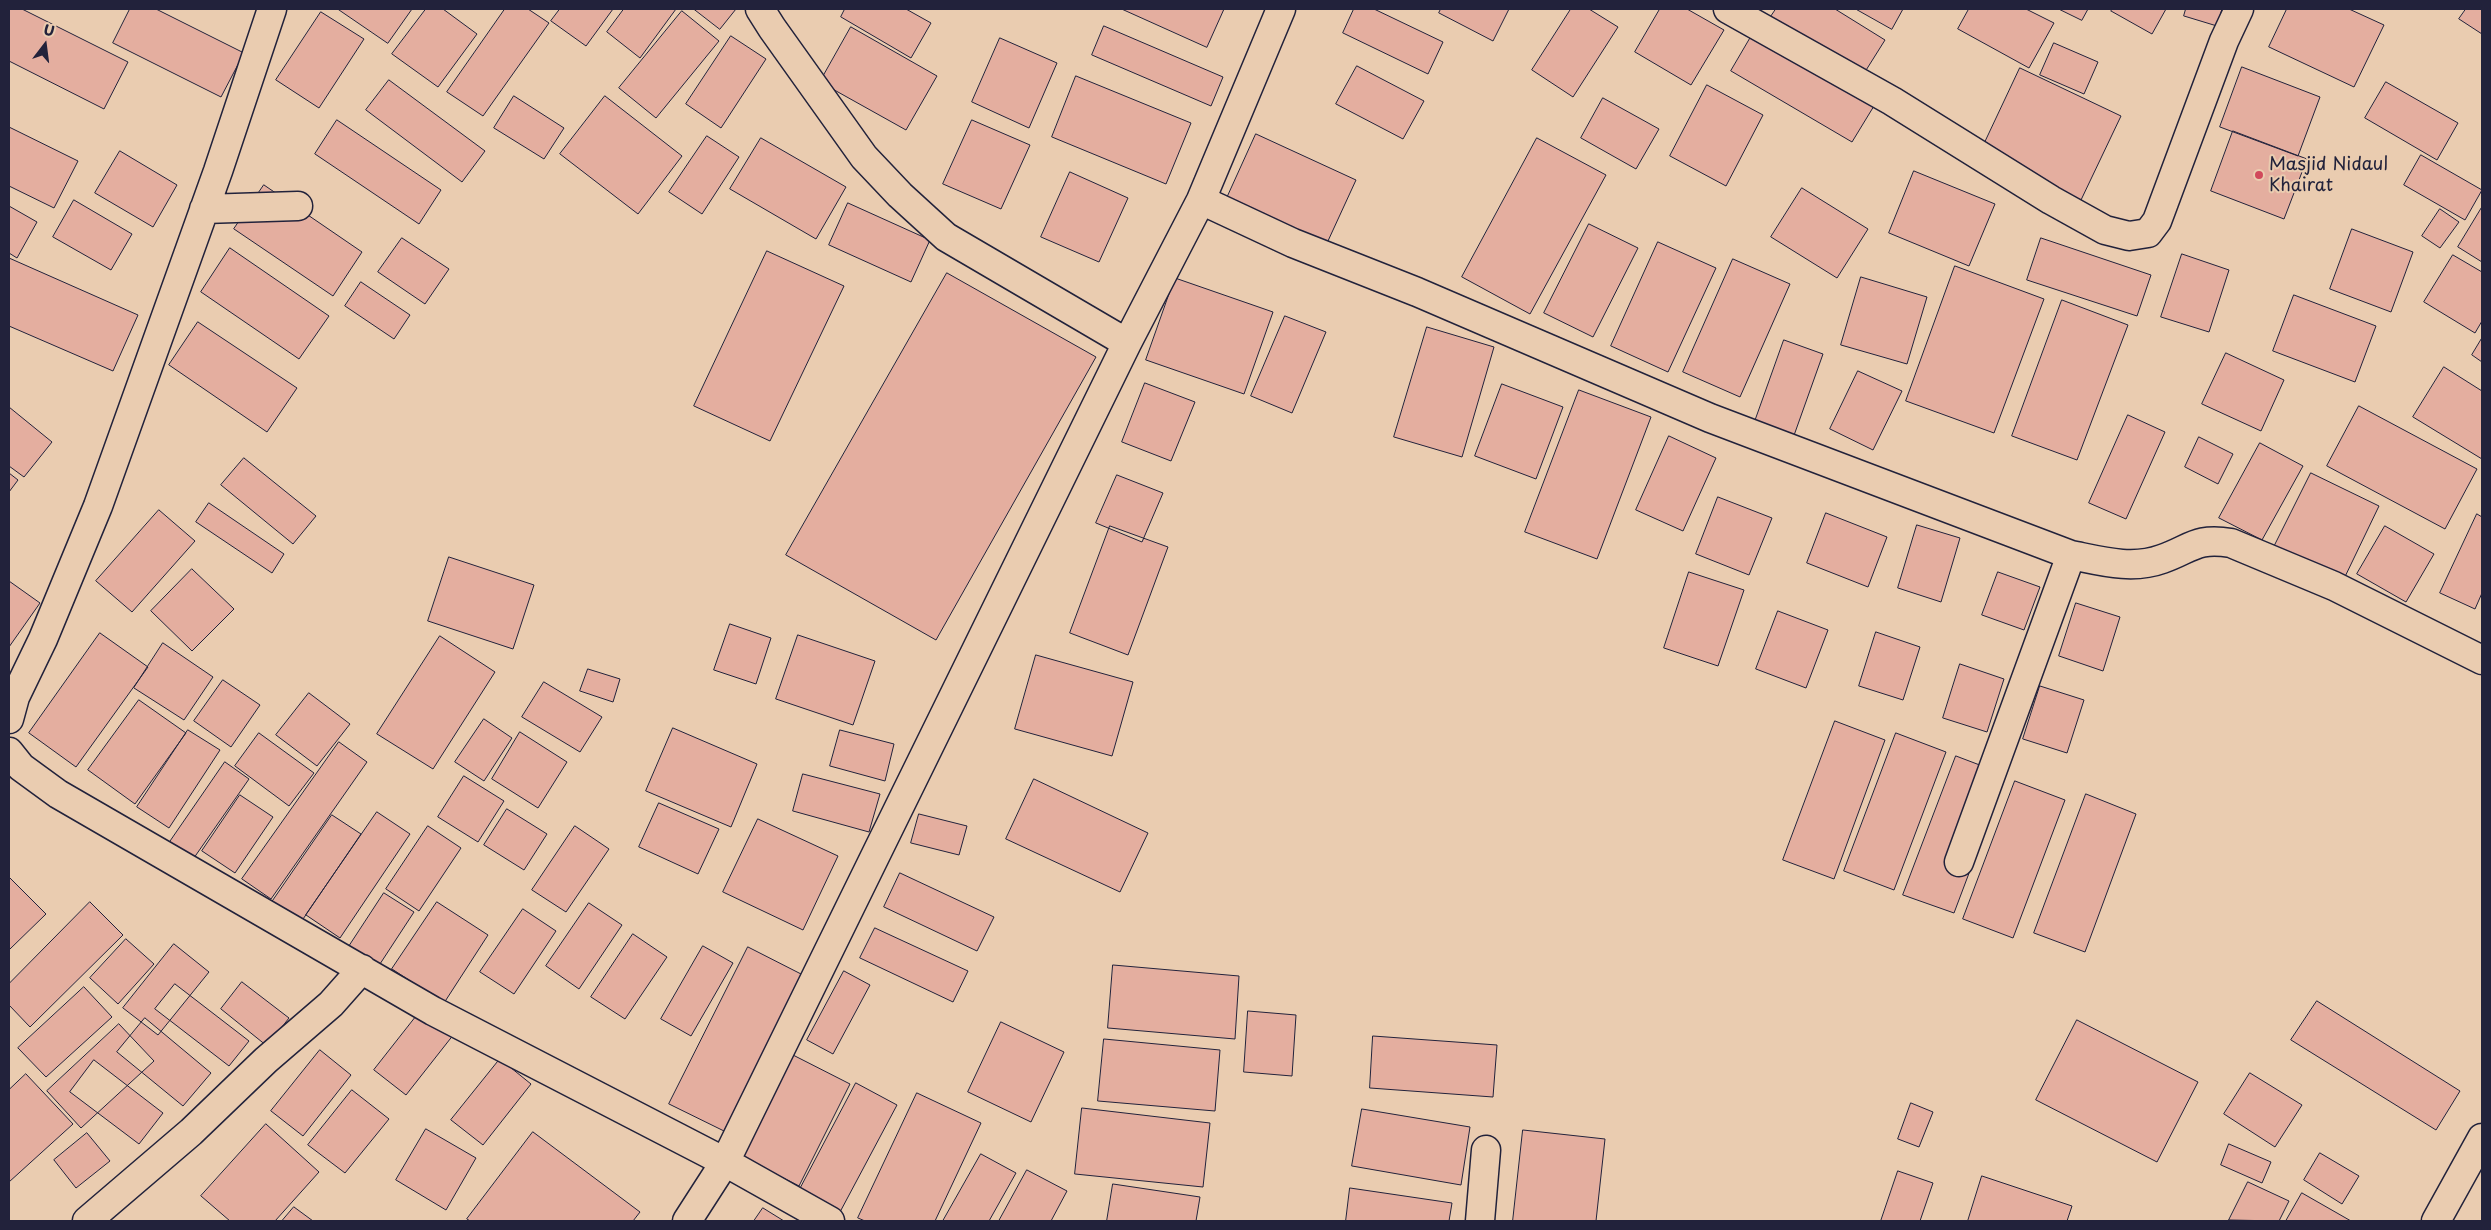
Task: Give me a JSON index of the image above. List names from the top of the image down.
{
  "places": ["Masjid Nidaul Khairat"],
  "north": "top"
}
